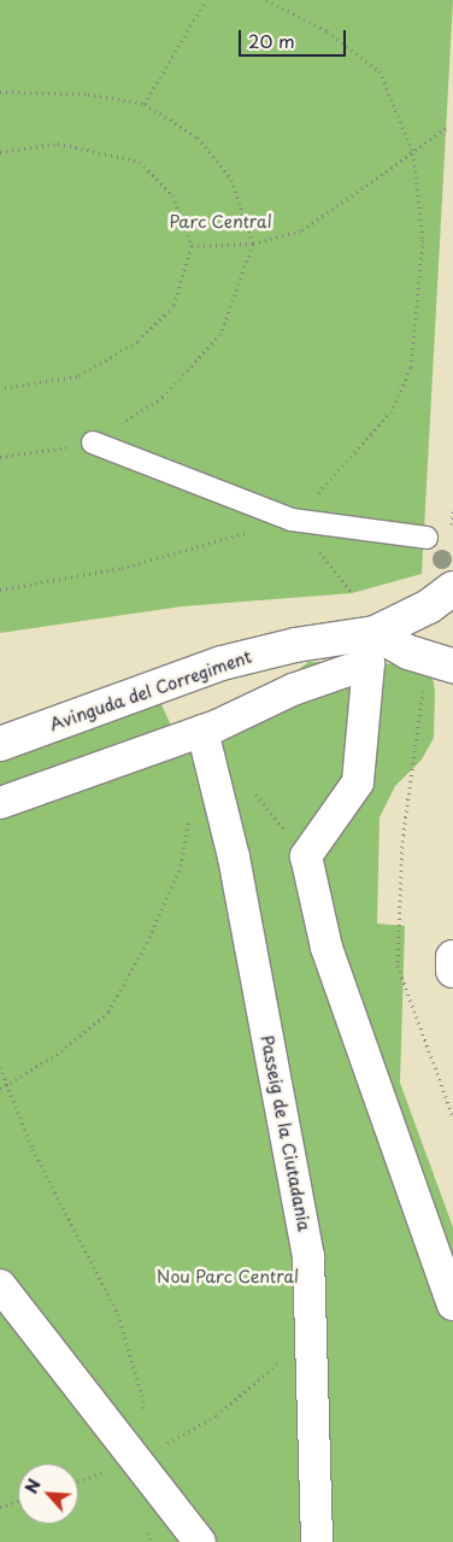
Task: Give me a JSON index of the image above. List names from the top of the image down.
{
  "streets": {
    "street": ["Avinguda del Corregiment", "Passeig de la Ciutadania"]
  },
  "parks": ["Parc Central", "Nou Parc Central"],
  "scale_bar": "20 m",
  "north": "top left"
}
